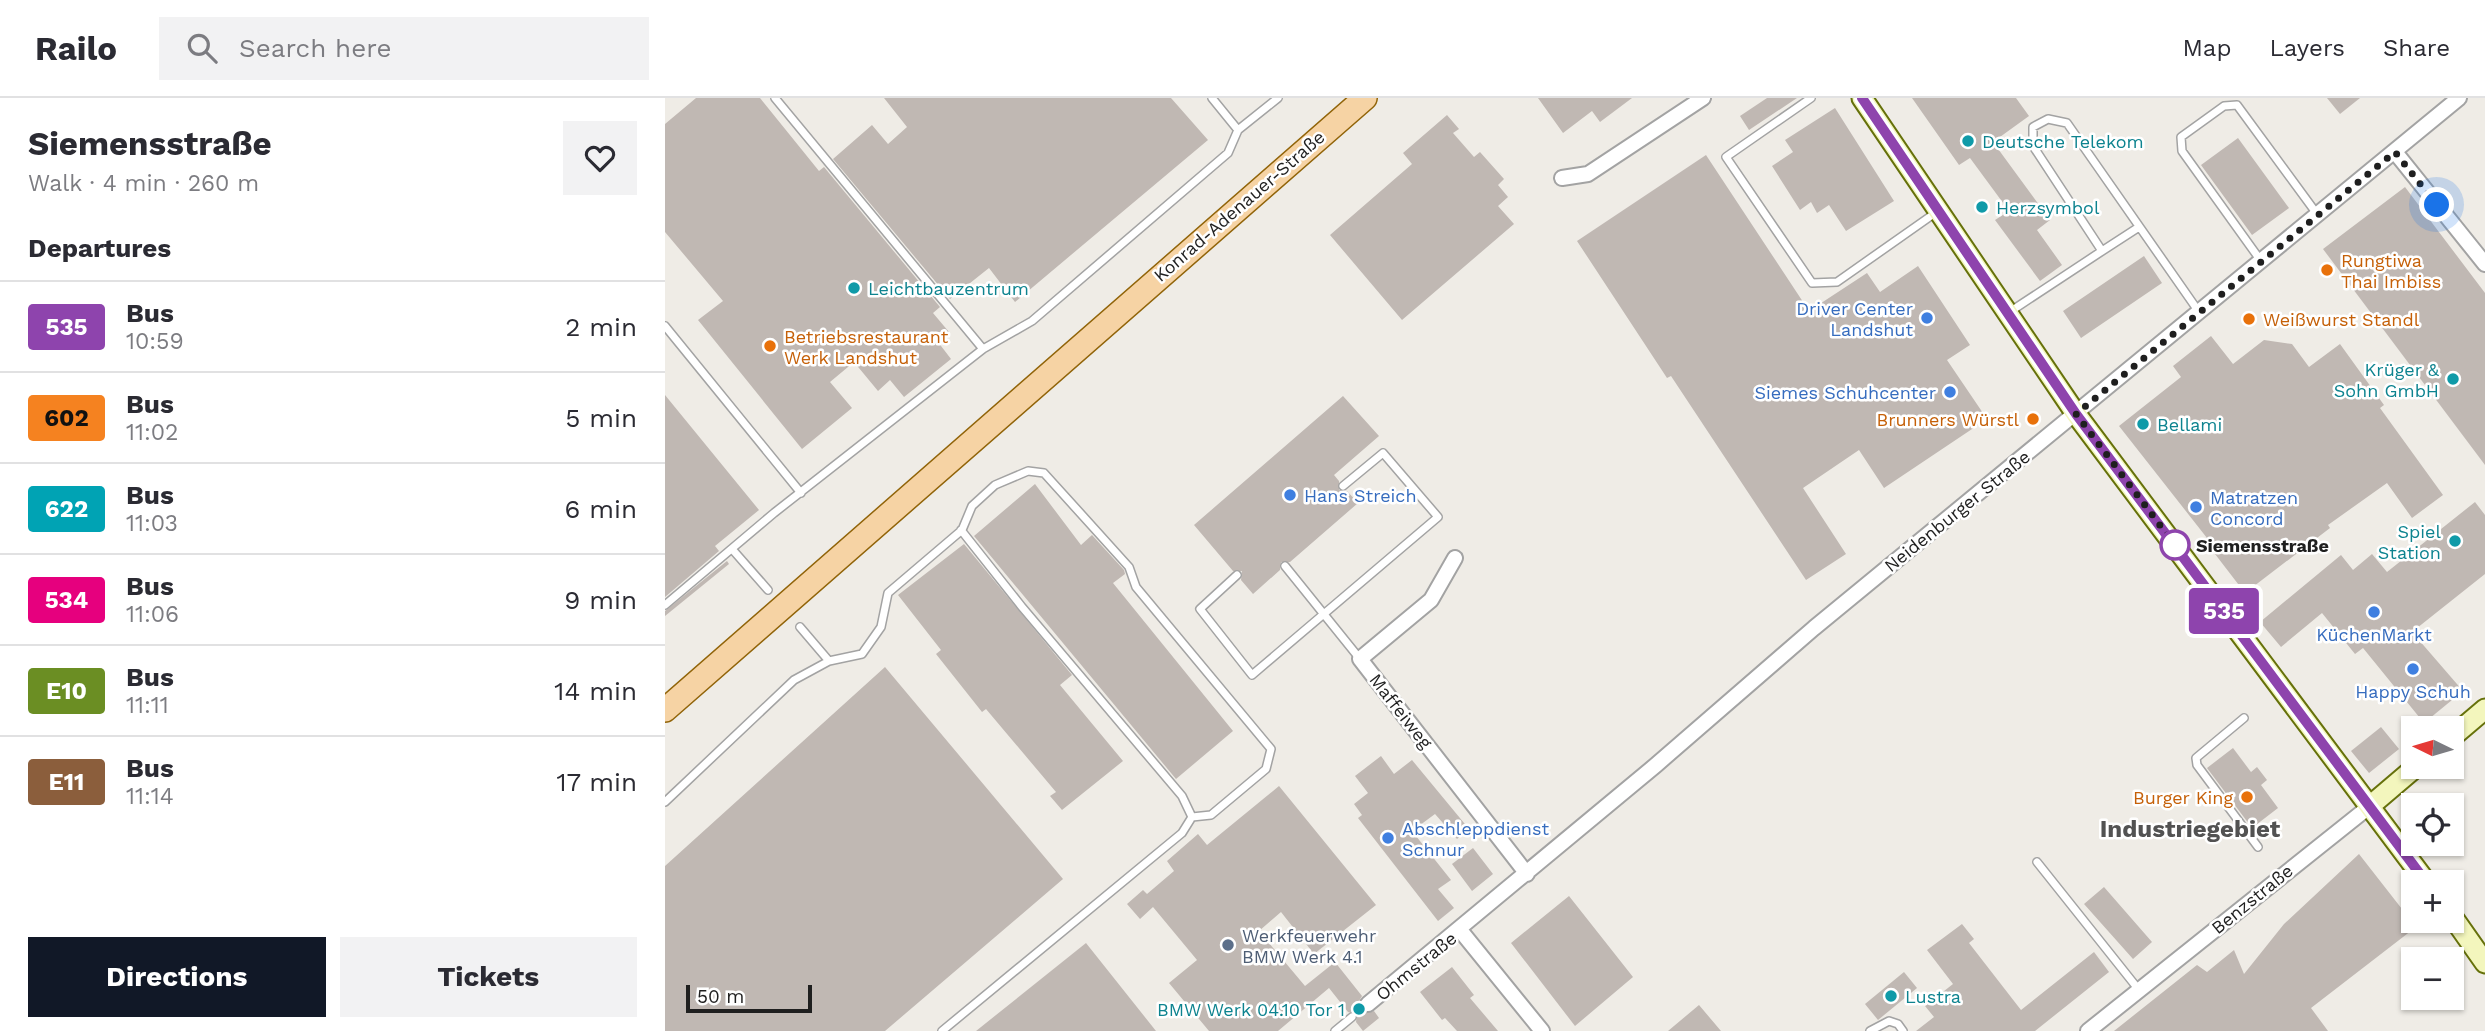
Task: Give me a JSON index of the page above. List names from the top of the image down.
{
  "streets": {
    "main road": ["Konrad-Adenauer-Straße", "Benzstraße"],
    "street": ["Neidenburger Straße", "Maffeiweg", "Ohmstraße"]
  },
  "crossings": [
    ["Neidenburger Straße", "Maffeiweg"],
    ["Neidenburger Straße", "Ohmstraße"]
  ],
  "districts": ["Industriegebiet"],
  "places": [
    "Deutsche Telekom",
    "Herzsymbol",
    "Rungtiwa Thai Imbiss",
    "Leichtbauzentrum",
    "Driver Center Landshut",
    "Weißwurst Standl",
    "Betriebsrestaurant Werk Landshut",
    "Krüger & Sohn GmbH",
    "Siemes Schuhcenter",
    "Brunners Würstl",
    "Bellami",
    "Hans Streich",
    "Matratzen Concord",
    "Spiel Station",
    "Siemensstraße",
    "KüchenMarkt",
    "Happy Schuh",
    "Burger King",
    "Abschleppdienst Schnur",
    "Werkfeuerwehr BMW Werk 4.1",
    "Lustra",
    "BMW Werk 04.10 Tor 1"
  ],
  "lines": ["bus line 535"],
  "scale_bar": "50 m",
  "north": "left",
  "page": {
    "header": "Railo",
    "search": "Search here",
    "nav": ["Map", "Layers", "Share"],
    "heading": [
      ["Siemensstraße", "Walk · 4 min · 260 m"],
      "Departures"
    ],
    "on_map": "535",
    "list": [
      {
        "mark": "535",
        "name": "Bus",
        "note": "10:59",
        "value": "2 min"
      },
      {
        "mark": "602",
        "name": "Bus",
        "note": "11:02",
        "value": "5 min"
      },
      {
        "mark": "622",
        "name": "Bus",
        "note": "11:03",
        "value": "6 min"
      },
      {
        "mark": "534",
        "name": "Bus",
        "note": "11:06",
        "value": "9 min"
      },
      {
        "mark": "E10",
        "name": "Bus",
        "note": "11:11",
        "value": "14 min"
      },
      {
        "mark": "E11",
        "name": "Bus",
        "note": "11:14",
        "value": "17 min"
      }
    ],
    "map_buttons": ["+", "−"],
    "buttons": ["Directions", "Tickets"],
    "scale": "50 m"
  }
}
